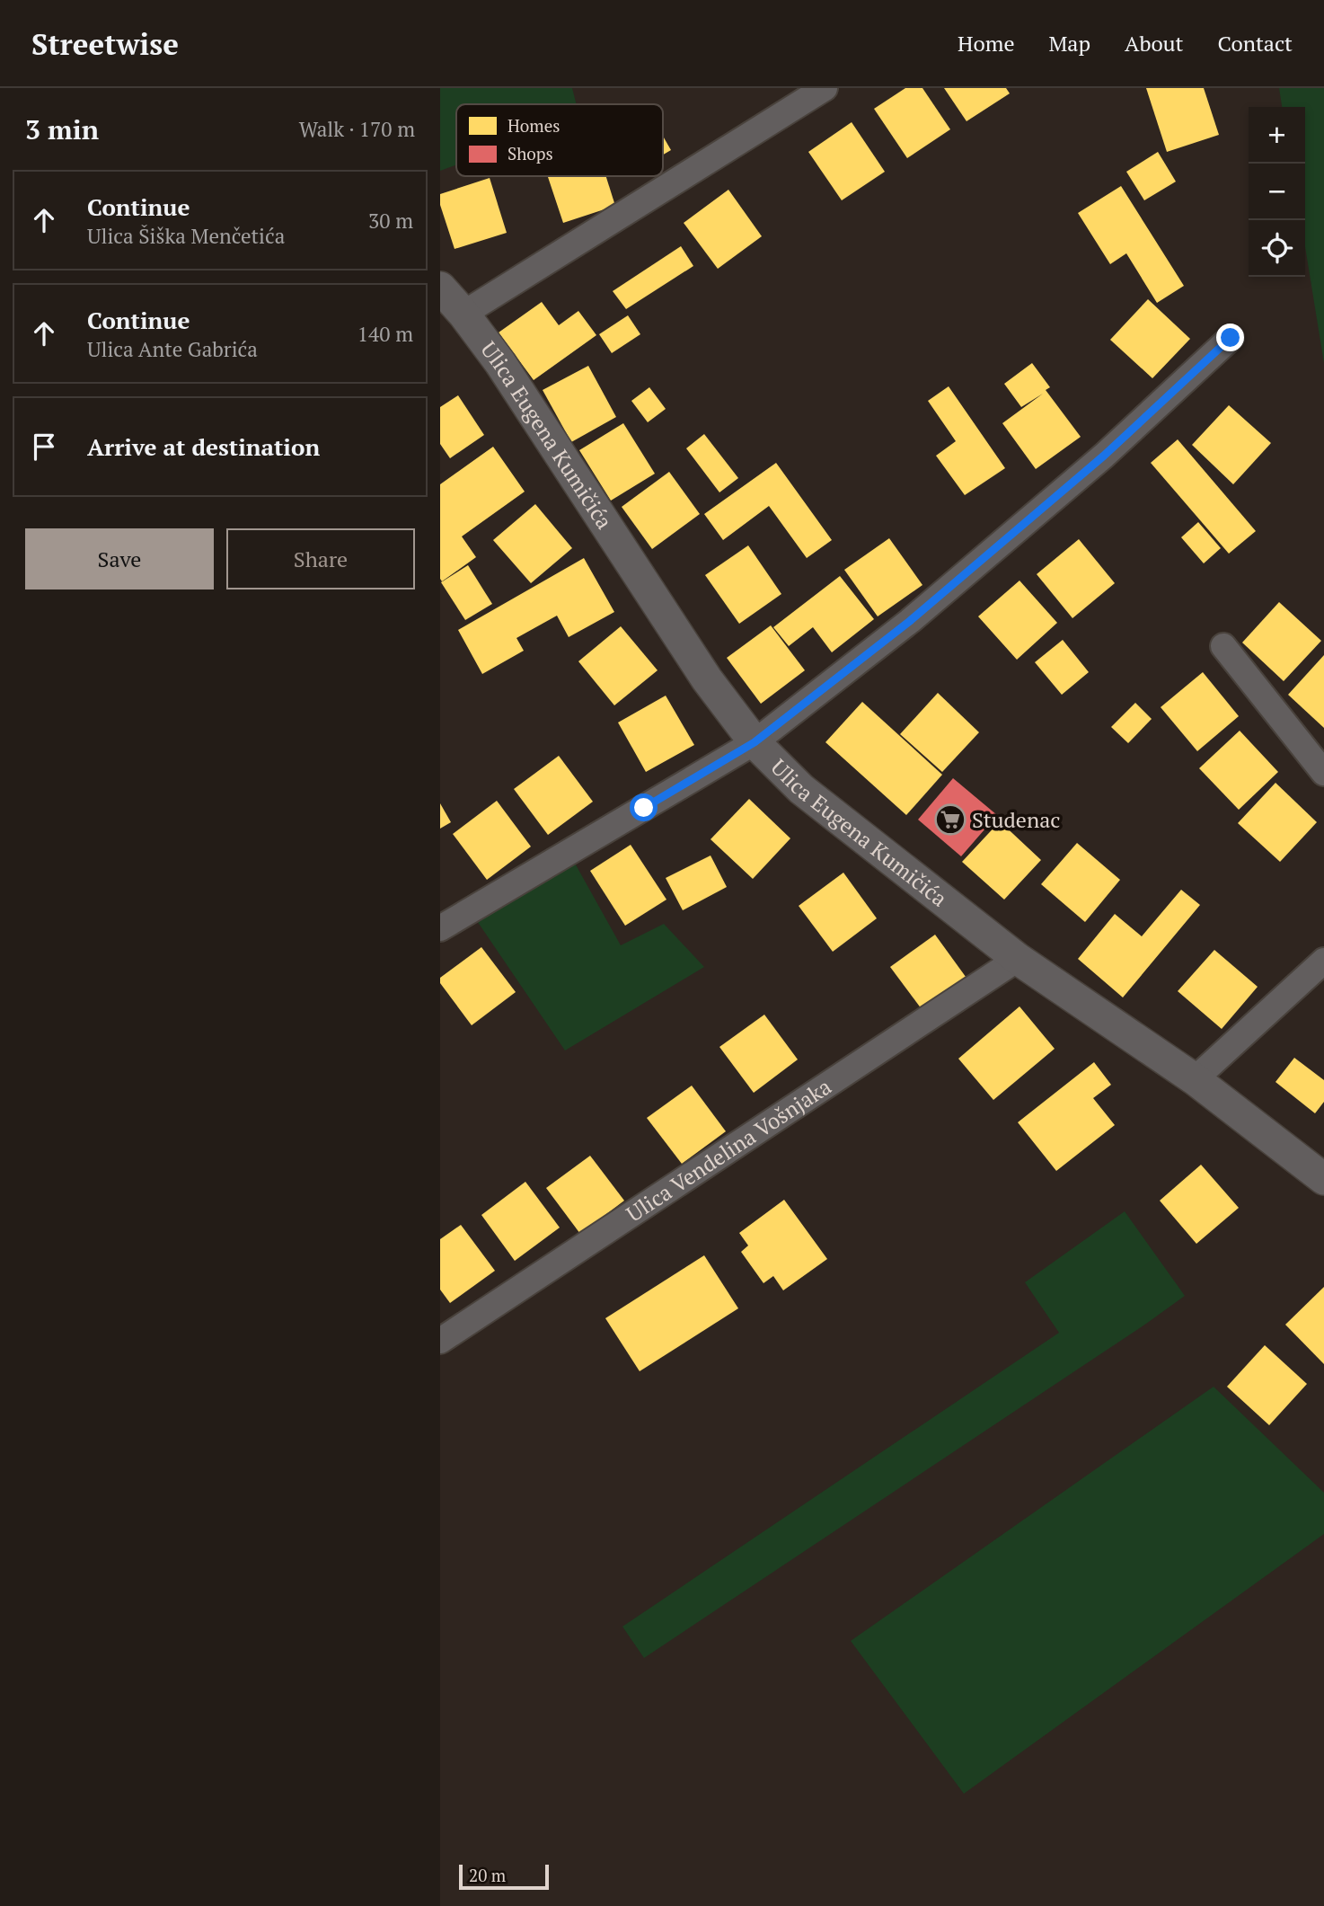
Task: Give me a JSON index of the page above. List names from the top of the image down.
{
  "streets": {
    "street": ["Ulica Eugena Kumičića", "Ulica Vendelina Vošnjaka"]
  },
  "crossings": [
    ["Ulica Eugena Kumičića", "Ulica Vendelina Vošnjaka"]
  ],
  "places": {
    "supermarket": ["Studenac"]
  },
  "legend": ["Homes", "Shops"],
  "scale_bar": "20 m",
  "page": {
    "header": "Streetwise",
    "nav": [
      "Home",
      "Map",
      "About",
      "Contact"
    ],
    "heading": ["3 min", "Walk · 170 m"],
    "map_buttons": ["+", "−"],
    "list": [
      ["Continue", "Ulica Šiška Menčetića", "30 m"],
      ["Continue", "Ulica Ante Gabrića", "140 m"],
      "Arrive at destination"
    ],
    "buttons": ["Save", "Share"],
    "scale": "20 m"
  }
}
